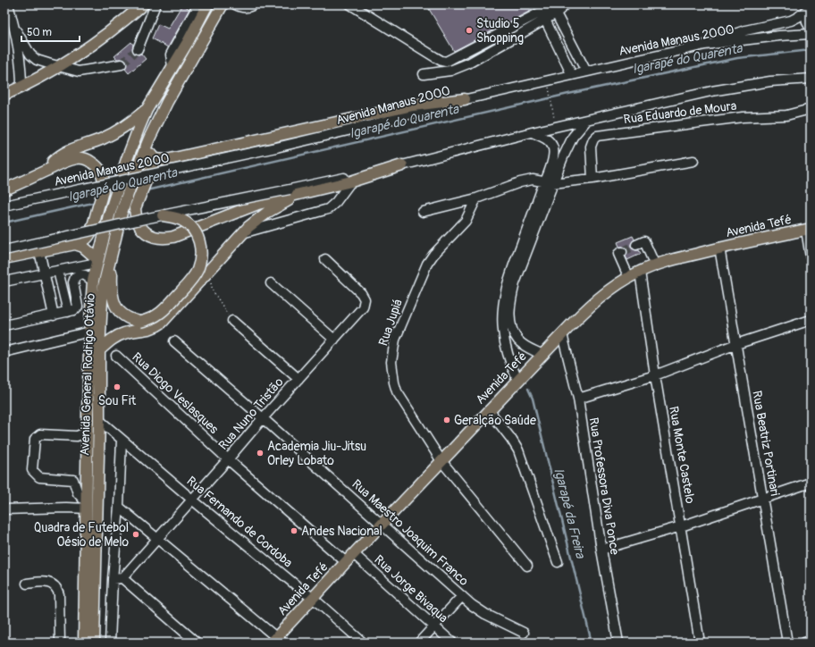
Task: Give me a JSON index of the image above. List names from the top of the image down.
{
  "streets": {
    "main road": ["Avenida Tefé", "Avenida General Rodrigo Otávio"],
    "street": [
      "Avenida Manaus 2000",
      "Rua Eduardo de Moura",
      "Rua Jupiá",
      "Rua Diogo Veslasques",
      "Rua Nuno Tristão",
      "Rua Beatriz Portinari",
      "Rua Monte Castelo",
      "Rua Professora Diva Ponce",
      "Rua Fernando de Cordoba",
      "Rua Maestro Joaquim Franco",
      "Rua Jorge Bivaqua"
    ]
  },
  "crossings": [
    ["Avenida Tefé", "Rua Jupiá"],
    ["Avenida Tefé", "Rua Diogo Veslasques"],
    ["Avenida Tefé", "Rua Beatriz Portinari"],
    ["Avenida Tefé", "Rua Monte Castelo"],
    ["Avenida Tefé", "Rua Professora Diva Ponce"],
    ["Avenida Tefé", "Rua Fernando de Cordoba"],
    ["Avenida Tefé", "Rua Maestro Joaquim Franco"],
    ["Avenida Tefé", "Rua Jorge Bivaqua"],
    ["Avenida General Rodrigo Otávio", "Rua Fernando de Cordoba"],
    ["Rua Diogo Veslasques", "Rua Nuno Tristão"],
    ["Rua Nuno Tristão", "Rua Fernando de Cordoba"],
    ["Rua Nuno Tristão", "Rua Maestro Joaquim Franco"]
  ],
  "water": ["Igarapé do Quarenta", "Igarapé da Freira"],
  "places": [
    "Studio 5 Shopping",
    "Sou Fit",
    "Geralção Saúde",
    "Academia Jiu-Jitsu Orley Lobato",
    "Andes Nacional",
    "Quadra de Futebol Oésio de Melo"
  ],
  "scale_bar": "50 m"
}
